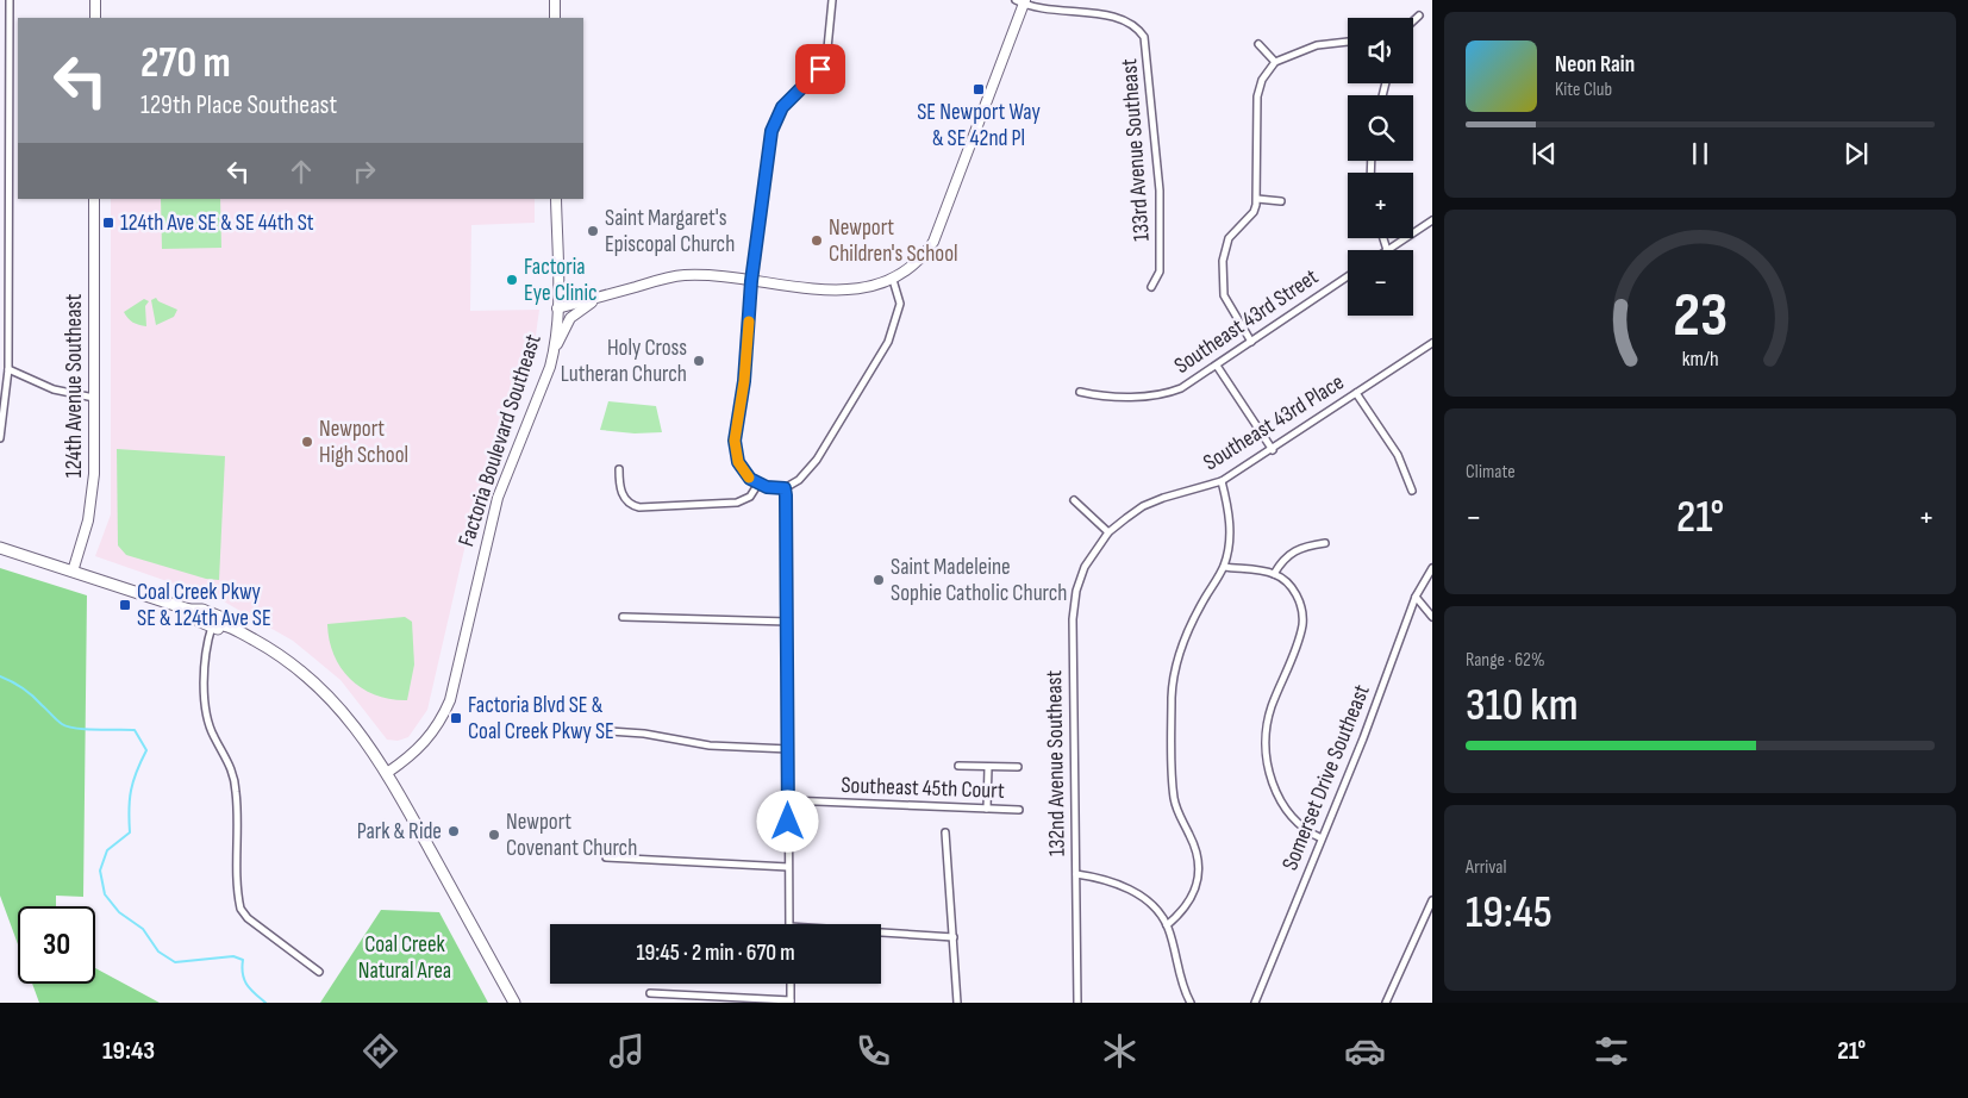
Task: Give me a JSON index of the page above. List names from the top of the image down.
{
  "streets": {
    "main road": ["124th Avenue Southeast", "Factoria Boulevard Southeast"],
    "street": [
      "133rd Avenue Southeast",
      "Southeast 43rd Street",
      "Southeast 43rd Place",
      "132nd Avenue Southeast",
      "Somerset Drive Southeast",
      "Southeast 45th Court"
    ]
  },
  "crossings": [
    ["Southeast 43rd Place", "132nd Avenue Southeast"]
  ],
  "parks": ["Coal Creek Natural Area"],
  "places": {
    "transit": [
      "SE Newport Way & SE 42nd Pl",
      "124th Ave SE & SE 44th St",
      "Coal Creek Pkwy SE & 124th Ave SE",
      "Factoria Blvd SE & Coal Creek Pkwy SE"
    ],
    "other": [
      "Saint Margaret's Episcopal Church",
      "Newport Children's School",
      "Factoria Eye Clinic",
      "Holy Cross Lutheran Church",
      "Newport High School",
      "Saint Madeleine Sophie Catholic Church",
      "Park & Ride",
      "Newport Covenant Church"
    ]
  },
  "page": {
    "map_buttons": ["+", "−"],
    "turn": ["270 m", "129th Place Southeast"],
    "song": ["Neon Rain", "Kite Club"],
    "tile": [
      "Climate",
      ["Range · 62%", "310 km"],
      ["Arrival", "19:45"]
    ],
    "heat": ["−", "21°", "+"],
    "limit": "30",
    "trip": "19:45 · 2 min · 670 m",
    "tabs": ["19:43", "21°"],
    "gauge": ["23", "km/h"]
  }
}
